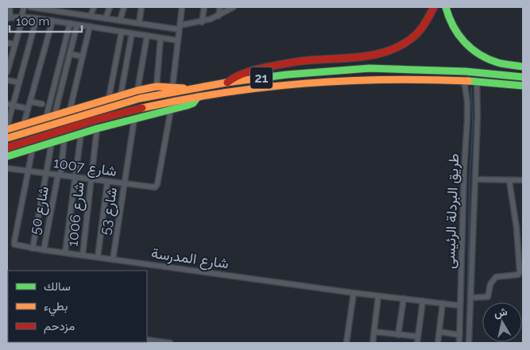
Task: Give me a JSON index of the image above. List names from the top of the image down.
{
  "streets": {
    "main road": ["21"],
    "street": [
      "شارع 1007",
      "شارع 50",
      "شارع 53",
      "طريق البردلة الرئيسى",
      "شارع 1006",
      "شارع المدرسة"
    ]
  },
  "crossings": [
    ["21", "طريق البردلة الرئيسى"],
    ["شارع 1007", "شارع 50"],
    ["شارع 1007", "شارع 53"],
    ["شارع 1007", "شارع 1006"],
    ["شارع 1007", "شارع المدرسة"],
    ["شارع 50", "شارع المدرسة"],
    ["شارع 53", "شارع المدرسة"],
    ["طريق البردلة الرئيسى", "شارع المدرسة"],
    ["شارع 1006", "شارع المدرسة"]
  ],
  "legend": ["سالك", "بطيء", "مزدحم"],
  "scale_bar": "100 m",
  "north": "top"
}
